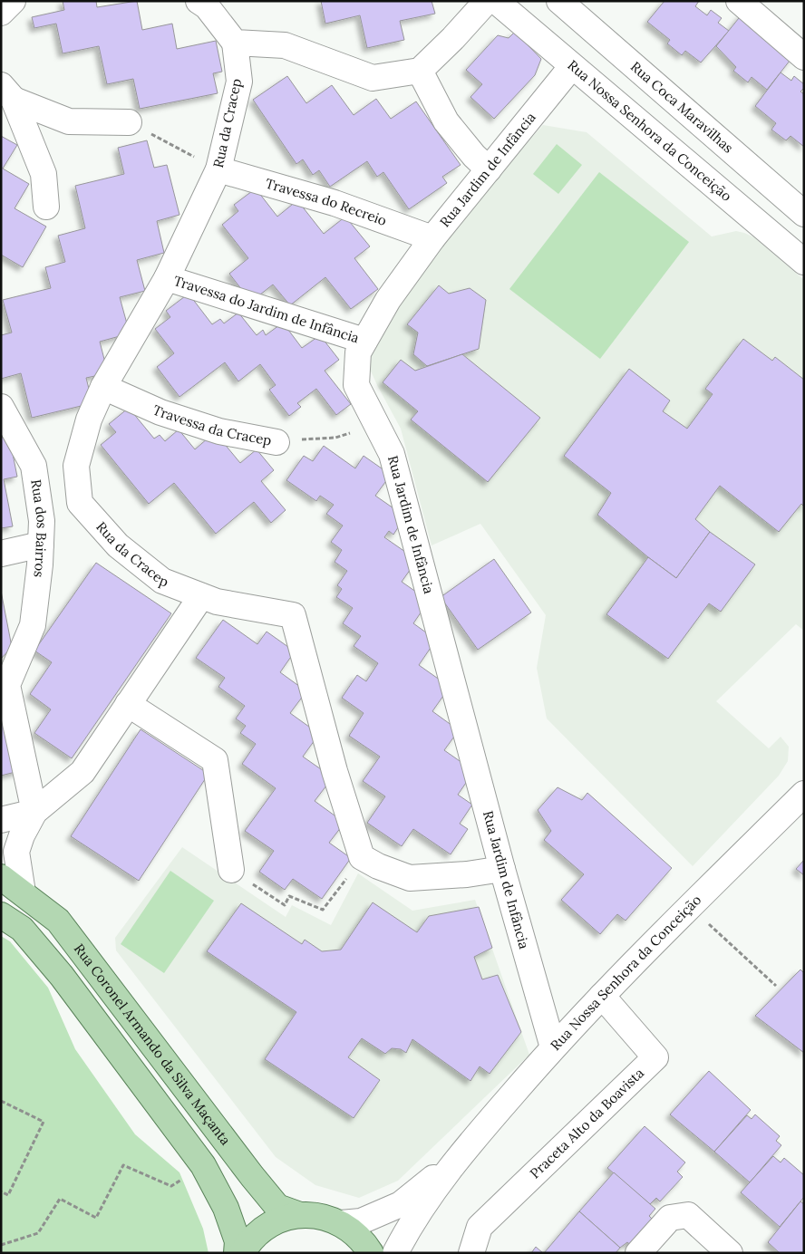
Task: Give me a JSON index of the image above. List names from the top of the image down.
{
  "streets": {
    "main road": ["Rua Coronel Armando da Silva Maçanta"],
    "street": [
      "Rua Coca Maravilhas",
      "Rua da Cracep",
      "Rua Nossa Senhora da Conceição",
      "Rua Jardim de Infância",
      "Travessa do Recreio",
      "Travessa do Jardim de Infância",
      "Travessa da Cracep",
      "Rua dos Bairros",
      "Praceta Alto da Boavista"
    ]
  },
  "crossings": [
    ["Rua da Cracep", "Travessa do Recreio"],
    ["Rua da Cracep", "Travessa do Jardim de Infância"],
    ["Rua da Cracep", "Travessa da Cracep"],
    ["Rua Nossa Senhora da Conceição", "Rua Jardim de Infância"],
    ["Rua Nossa Senhora da Conceição", "Praceta Alto da Boavista"],
    ["Rua Jardim de Infância", "Travessa do Recreio"],
    ["Rua Jardim de Infância", "Travessa do Jardim de Infância"],
    ["Rua Jardim de Infância", "Travessa da Cracep"]
  ]
}
